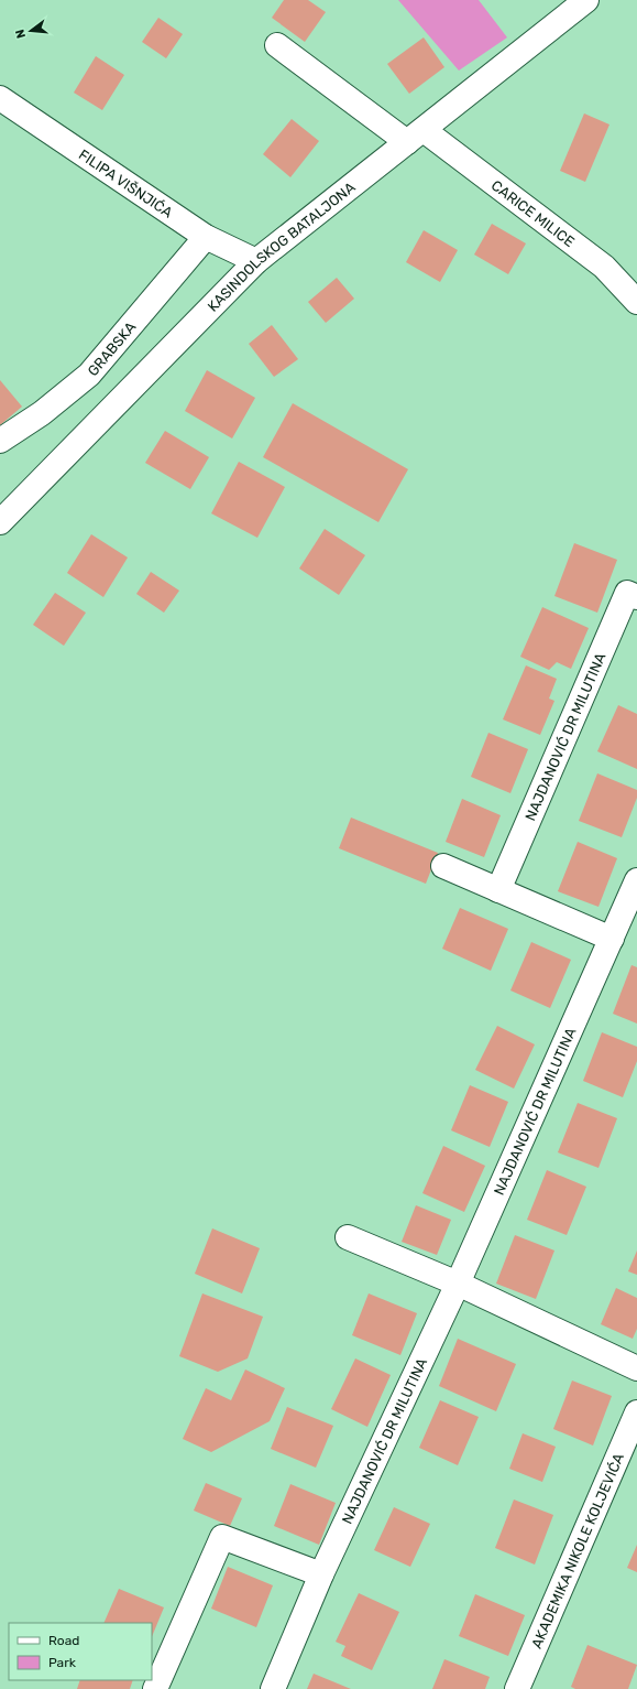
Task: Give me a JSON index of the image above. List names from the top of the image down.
{
  "streets": {
    "street": [
      "FILIPA VIŠNJIĆA",
      "CARICE MILICE",
      "KASINDOLSKOG BATALJONA",
      "GRABSKA",
      "NAJDANOVIĆ DR MILUTINA",
      "AKADEMIKA NIKOLE KOLJEVIĆA"
    ]
  },
  "crossings": [
    ["FILIPA VIŠNJIĆA", "KASINDOLSKOG BATALJONA"],
    ["FILIPA VIŠNJIĆA", "GRABSKA"],
    ["CARICE MILICE", "KASINDOLSKOG BATALJONA"]
  ],
  "legend": ["Road", "Park"],
  "north": "left"
}
